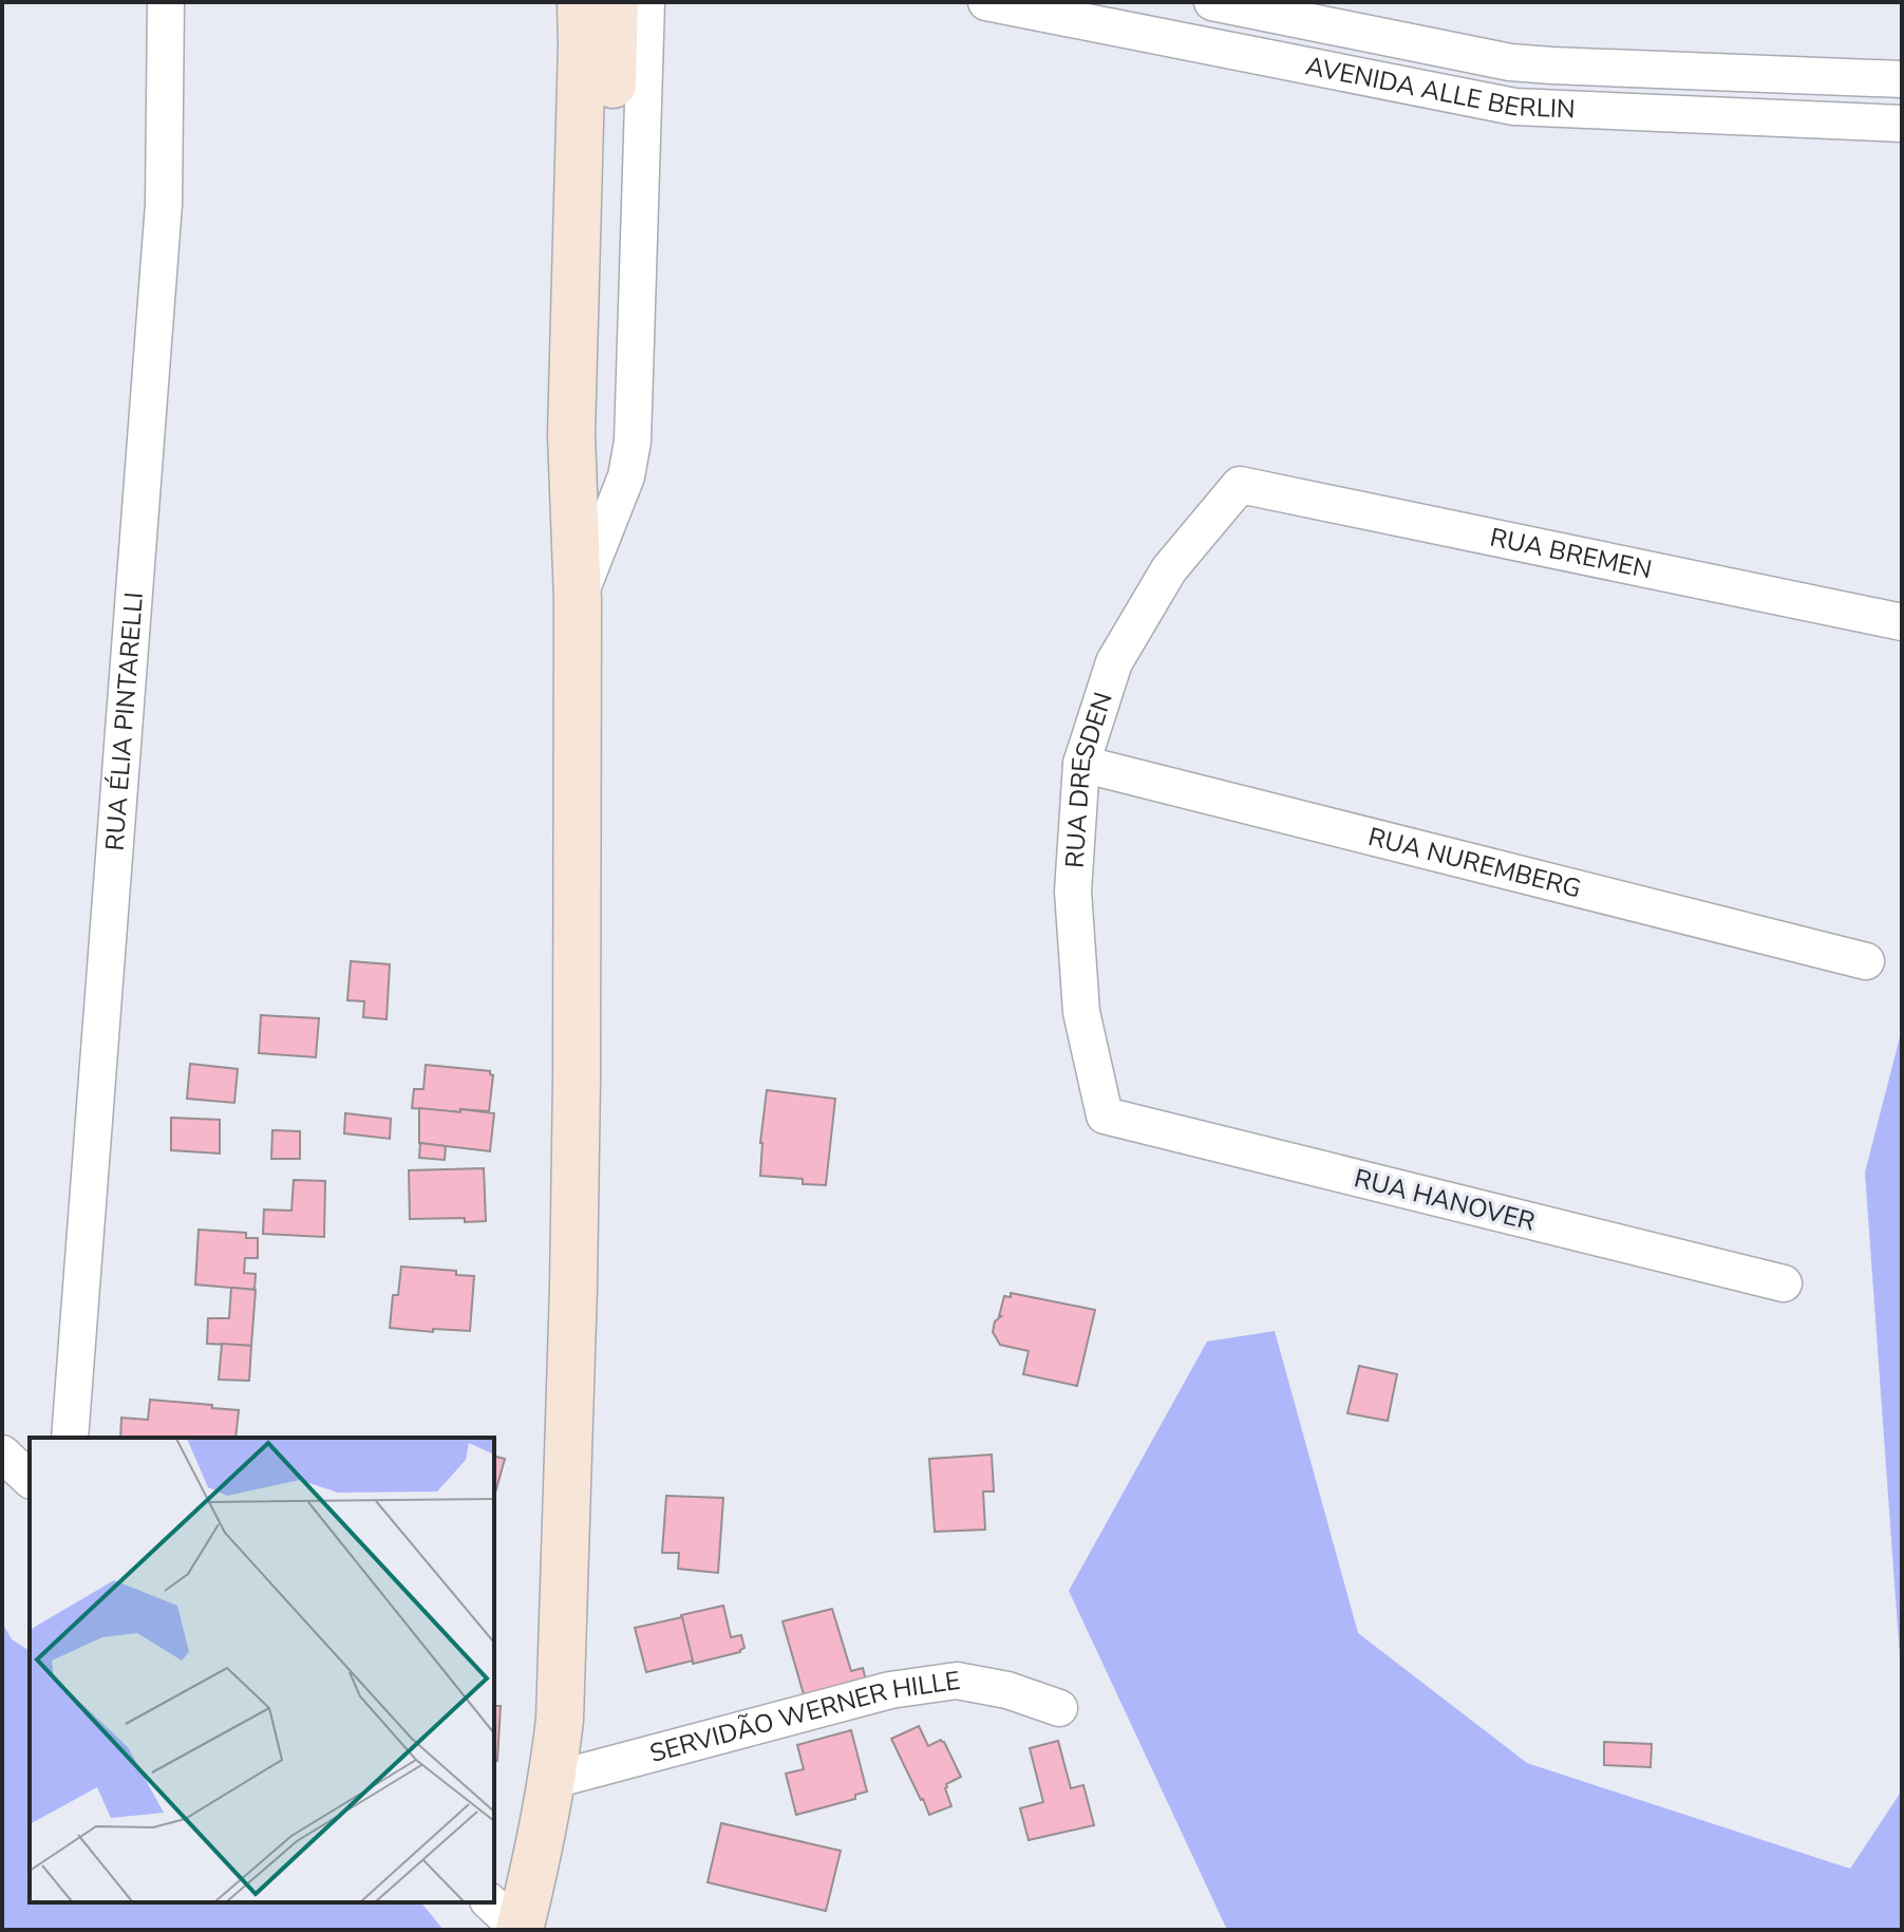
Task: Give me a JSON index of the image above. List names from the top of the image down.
{
  "streets": {
    "street": [
      "AVENIDA ALLE BERLIN",
      "RUA BREMEN",
      "RUA ÉLIA PINTARELLI",
      "RUA DRESDEN",
      "RUA NUREMBERG",
      "RUA HANOVER",
      "SERVIDÃO WERNER HILLE"
    ]
  },
  "crossings": [
    ["RUA BREMEN", "RUA DRESDEN"],
    ["RUA DRESDEN", "RUA NUREMBERG"],
    ["RUA DRESDEN", "RUA HANOVER"]
  ]
}
